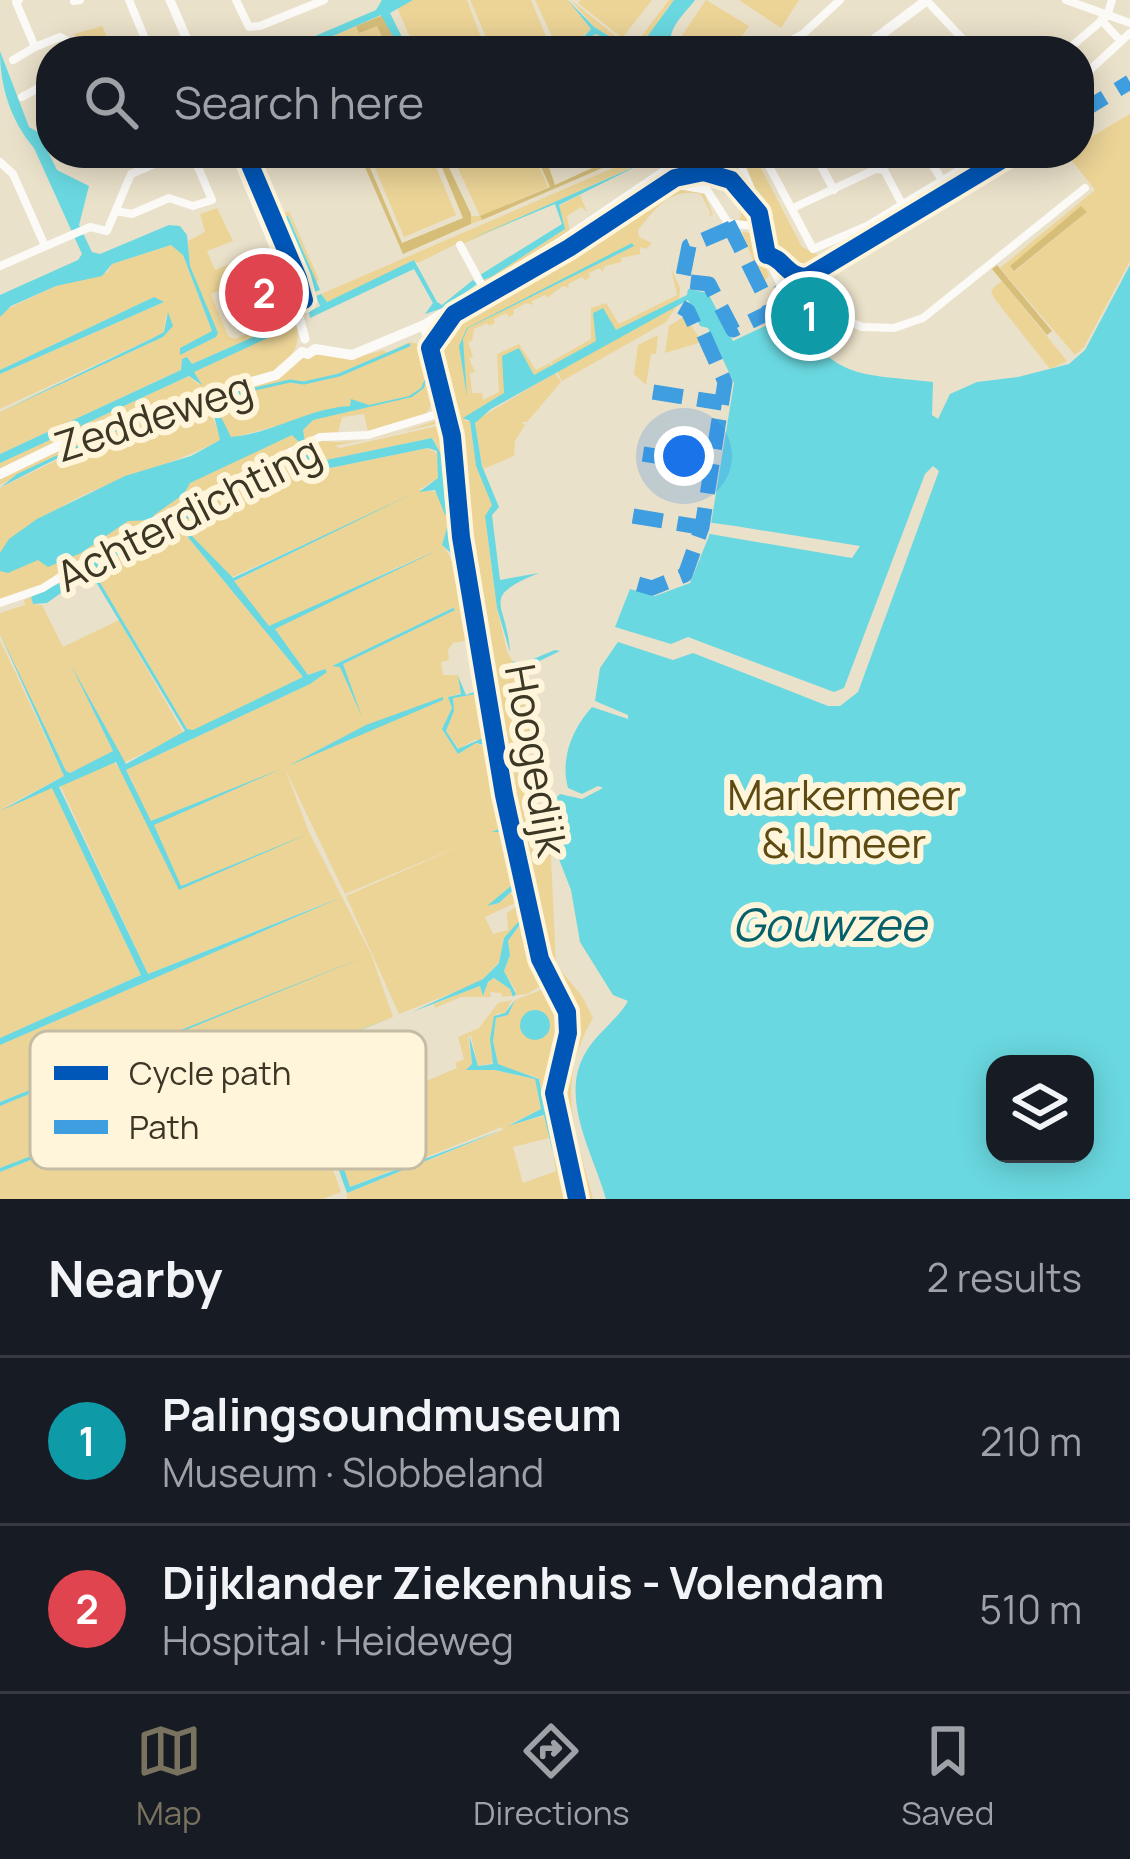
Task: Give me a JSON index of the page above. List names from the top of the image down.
{
  "streets": {
    "main road": ["Zeddeweg"],
    "street": ["Achterdichting", "Hoogedijk"]
  },
  "crossings": [
    ["Achterdichting", "Hoogedijk"]
  ],
  "water": ["Gouwzee"],
  "parks": ["Markermeer & IJmeer"],
  "legend": ["Cycle path", "Path"],
  "page": {
    "search": "Search here",
    "pins": ["2", "1"],
    "heading": ["Nearby", "2 results"],
    "list": [
      {
        "mark": "1",
        "name": "Palingsoundmuseum",
        "note": "Museum · Slobbeland",
        "value": "210 m"
      },
      {
        "mark": "2",
        "name": "Dijklander Ziekenhuis - Volendam",
        "note": "Hospital · Heideweg",
        "value": "510 m"
      }
    ],
    "nav": ["Map", "Directions", "Saved"]
  }
}
